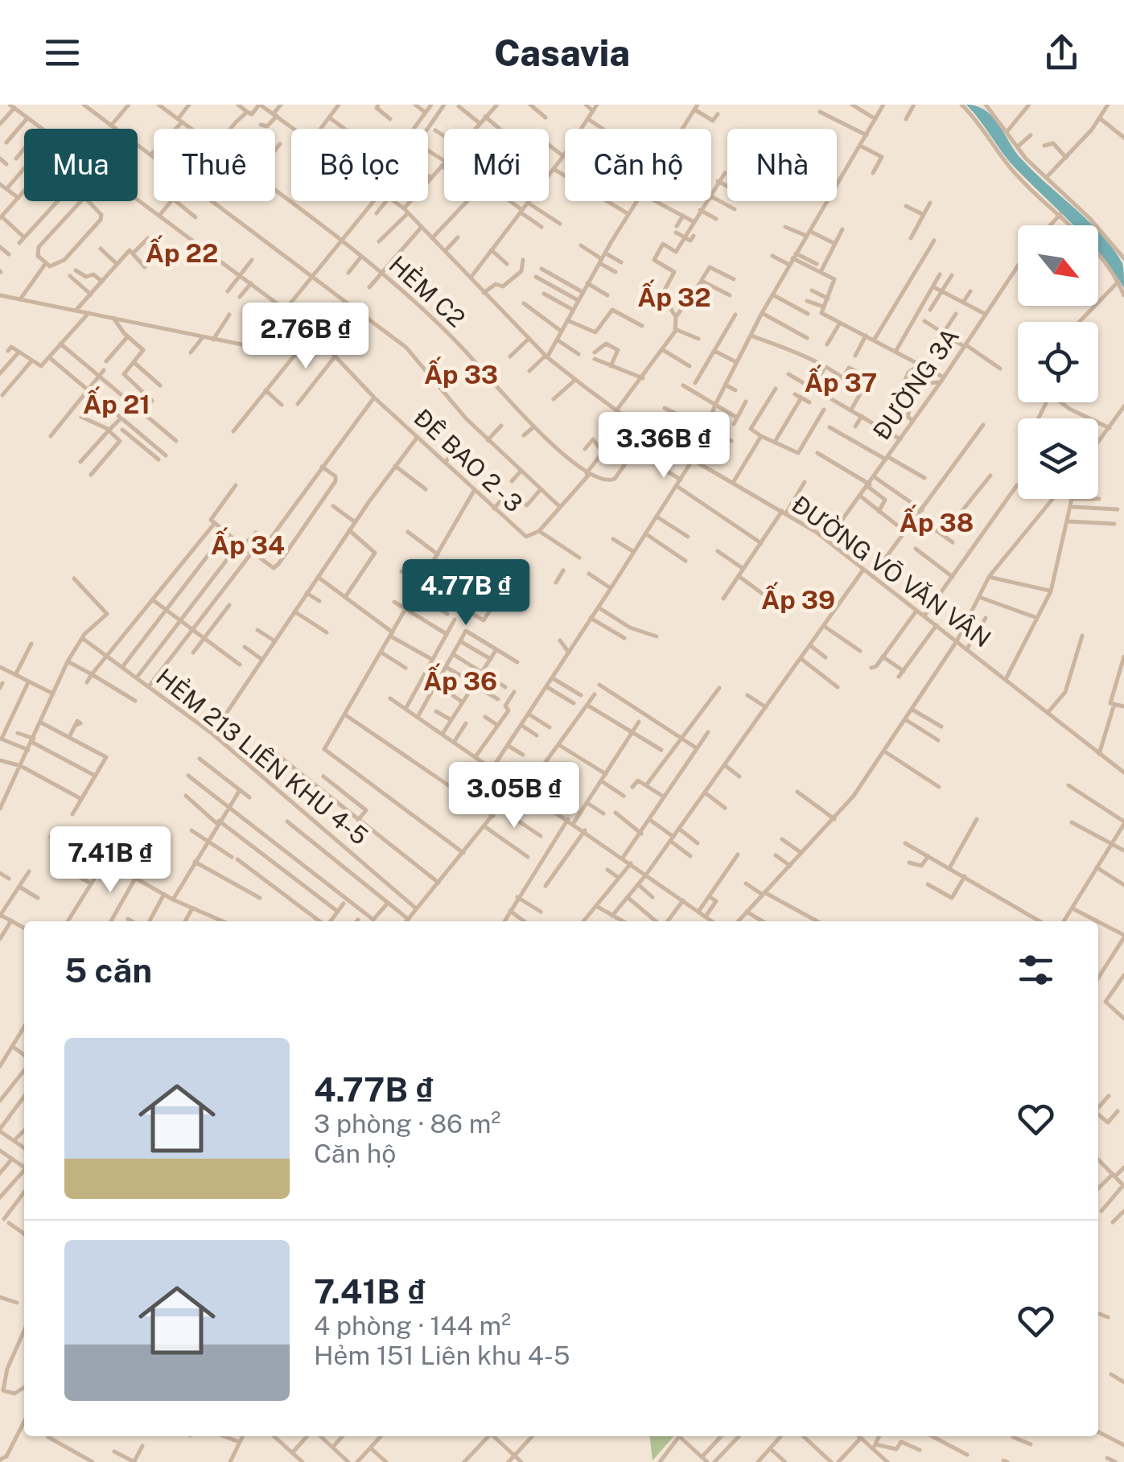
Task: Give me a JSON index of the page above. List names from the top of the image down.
{
  "streets": {
    "street": [
      "HẺM C2",
      "ĐƯỜNG 3A",
      "ĐÊ BAO 2 - 3",
      "ĐƯỜNG VÕ VĂN VÂN",
      "HẺM 213 LIÊN KHU 4-5"
    ]
  },
  "crossings": [
    ["ĐƯỜNG 3A", "ĐƯỜNG VÕ VĂN VÂN"]
  ],
  "districts": [
    "Ấp 22",
    "Ấp 32",
    "Ấp 33",
    "Ấp 37",
    "Ấp 21",
    "Ấp 38",
    "Ấp 34",
    "Ấp 39",
    "Ấp 36"
  ],
  "north": "bottom right",
  "page": {
    "header": "Casavia",
    "chip": [
      "Mua",
      "Thuê",
      "Bộ lọc",
      "Mới",
      "Căn hộ",
      "Nhà"
    ],
    "price": [
      "2.76B ₫",
      "3.36B ₫",
      "4.77B ₫",
      "3.05B ₫",
      "7.41B ₫"
    ],
    "heading": "5 căn",
    "list": [
      {
        "name": "4.77B ₫",
        "note": "3 phòng · 86 m² · Căn hộ"
      },
      {
        "name": "7.41B ₫",
        "note": "4 phòng · 144 m² · Hẻm 151 Liên khu 4-5"
      }
    ]
  }
}
